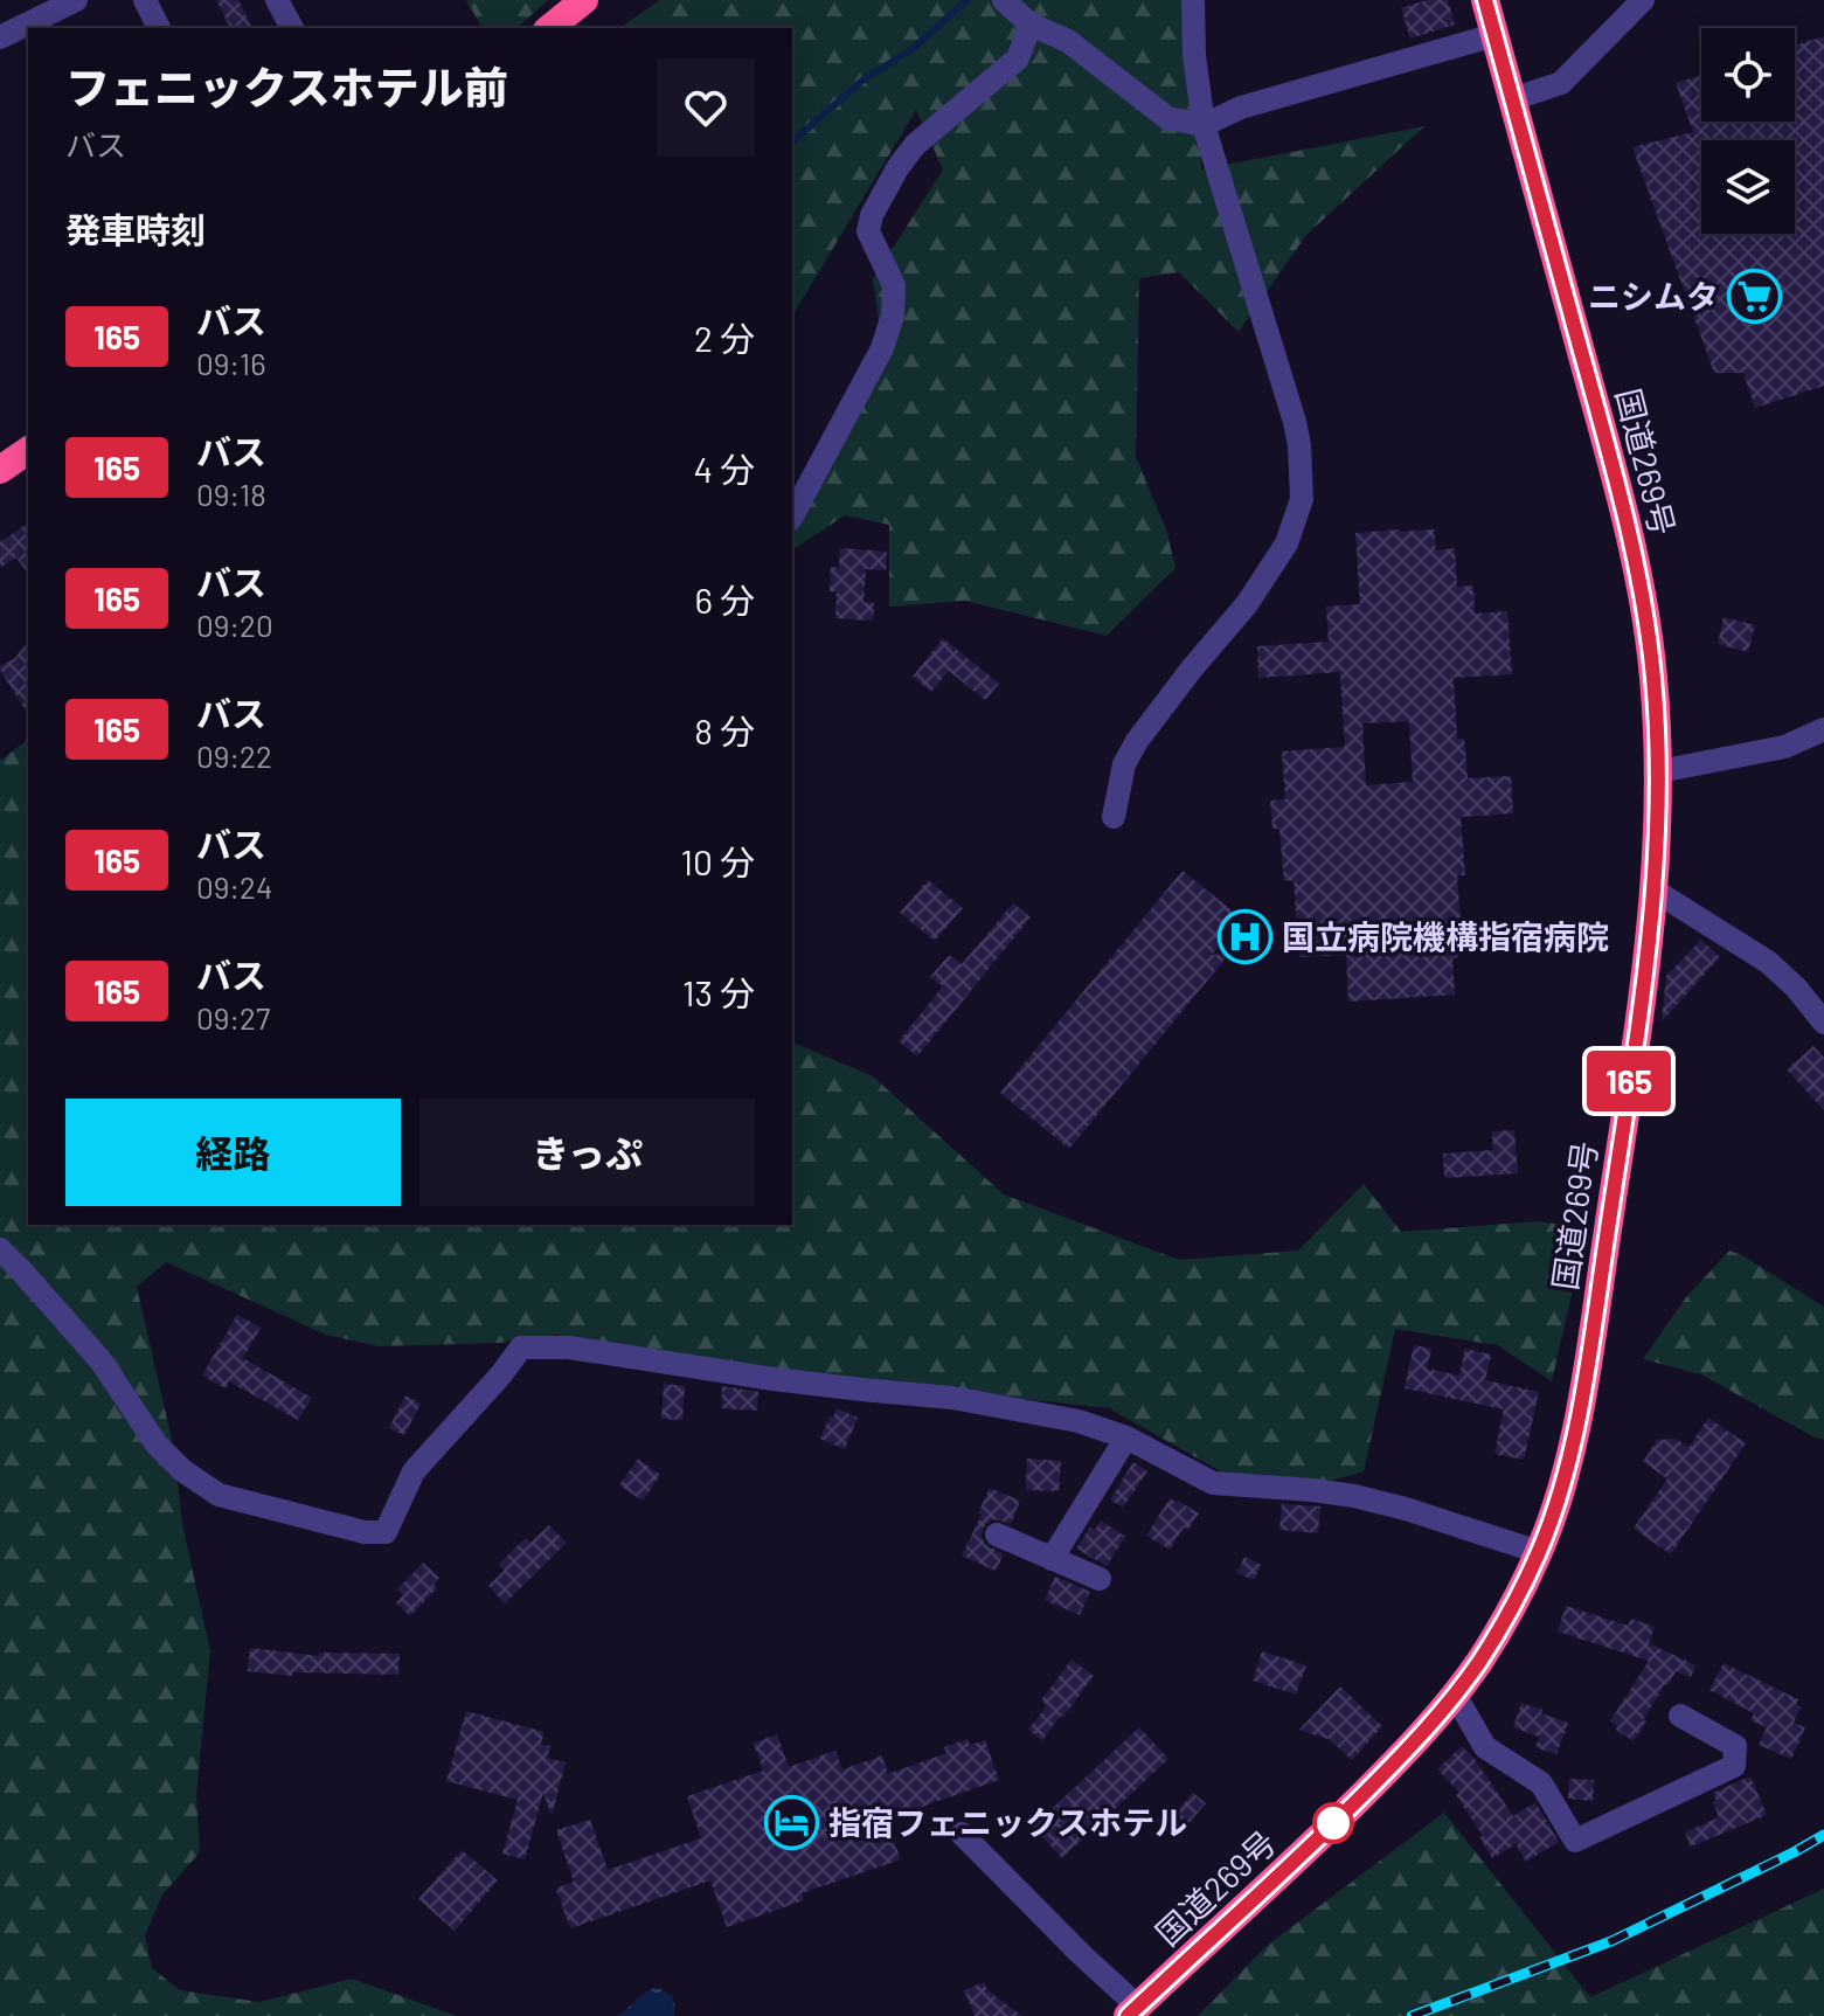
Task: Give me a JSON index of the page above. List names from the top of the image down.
{
  "streets": {
    "highway": ["国道269号"]
  },
  "places": {
    "supermarket": ["ニシムタ"],
    "hospital": ["国立病院機構指宿病院"],
    "hotel": ["指宿フェニックスホテル"]
  },
  "lines": ["bus line 165"],
  "page": {
    "on_map": "165",
    "heading": [
      ["フェニックスホテル前", "バス"],
      "発車時刻"
    ],
    "list": [
      {
        "mark": "165",
        "name": "バス",
        "note": "09:16",
        "value": "2 分"
      },
      {
        "mark": "165",
        "name": "バス",
        "note": "09:18",
        "value": "4 分"
      },
      {
        "mark": "165",
        "name": "バス",
        "note": "09:20",
        "value": "6 分"
      },
      {
        "mark": "165",
        "name": "バス",
        "note": "09:22",
        "value": "8 分"
      },
      {
        "mark": "165",
        "name": "バス",
        "note": "09:24",
        "value": "10 分"
      },
      {
        "mark": "165",
        "name": "バス",
        "note": "09:27",
        "value": "13 分"
      }
    ],
    "buttons": ["経路", "きっぷ"]
  }
}
